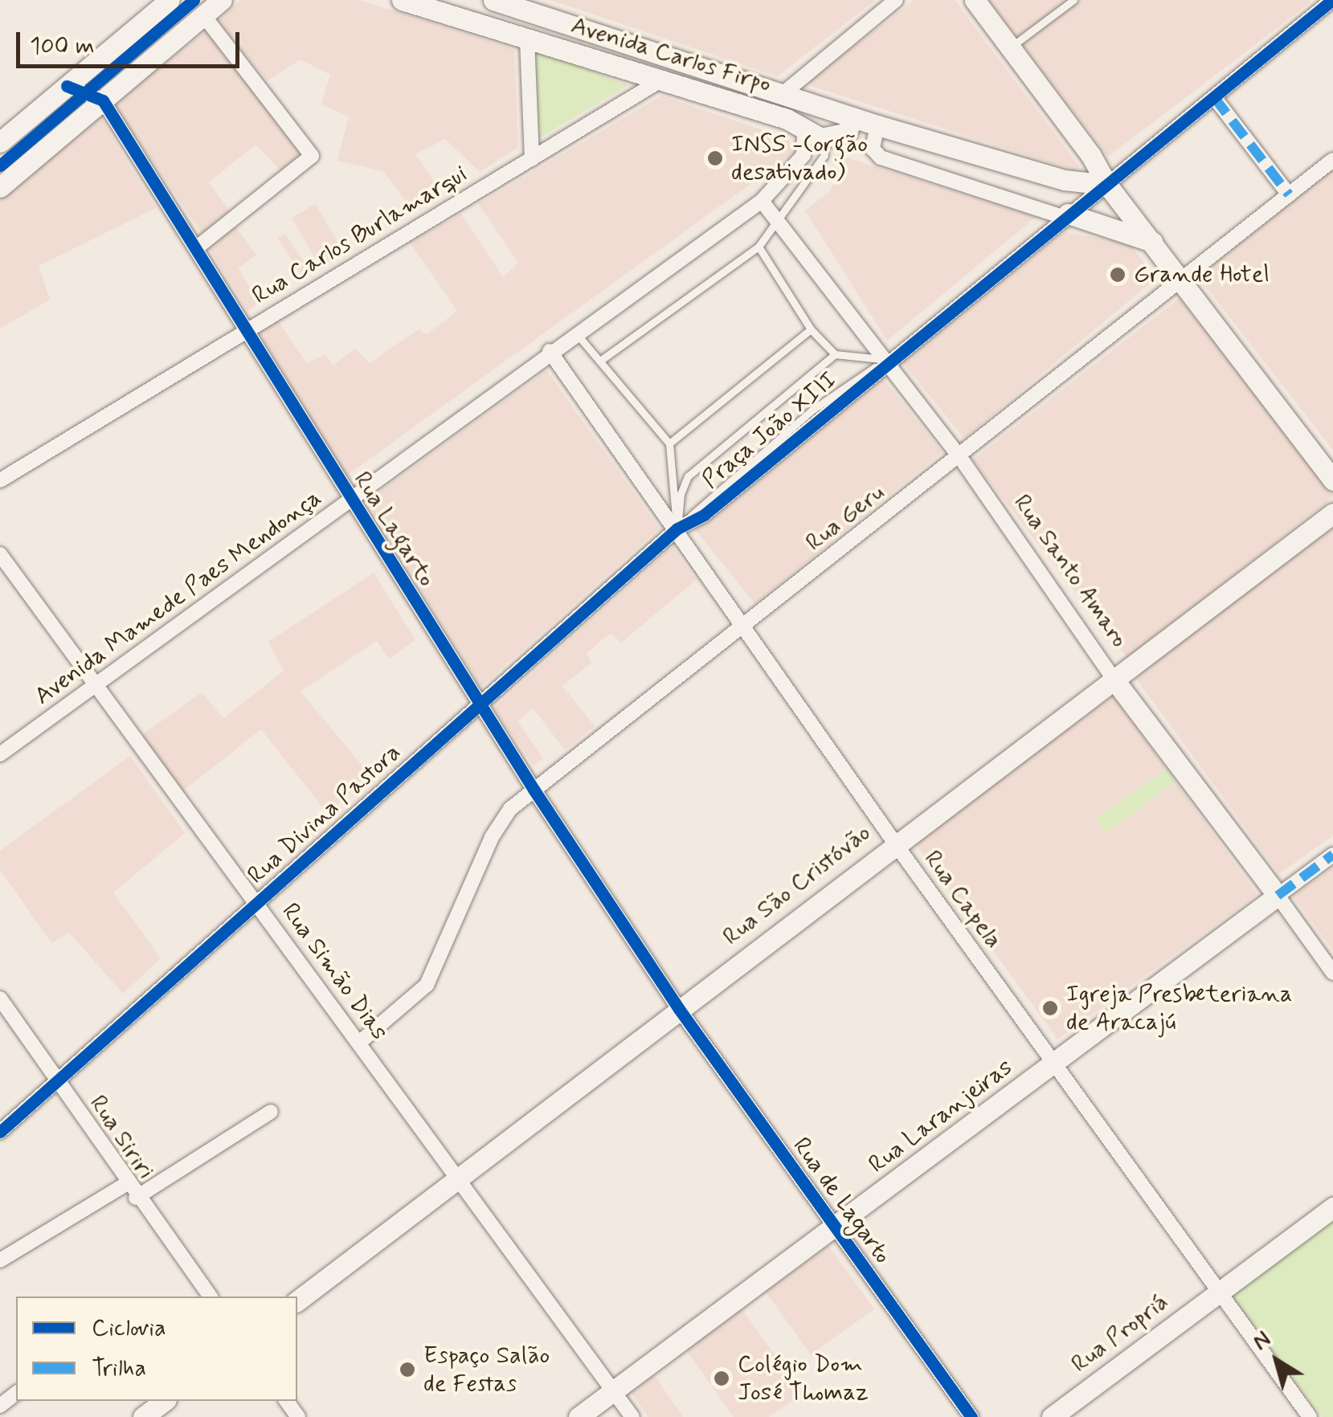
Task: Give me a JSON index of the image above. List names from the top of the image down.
{
  "streets": {
    "street": [
      "Avenida Carlos Firpo",
      "Rua Carlos Burlamarqui",
      "Praça João XIII",
      "Rua Geru",
      "Rua Lagarto",
      "Rua Santo Amaro",
      "Avenida Mamede Paes Mendonça",
      "Rua Divina Pastora",
      "Rua São Cristóvão",
      "Rua Capela",
      "Rua Simão Dias",
      "Rua Laranjeiras",
      "Rua Siriri",
      "Rua de Lagarto",
      "Rua Propriá"
    ]
  },
  "crossings": [
    ["Avenida Carlos Firpo", "Rua Carlos Burlamarqui"],
    ["Avenida Carlos Firpo", "Praça João XIII"],
    ["Rua Carlos Burlamarqui", "Rua Lagarto"],
    ["Praça João XIII", "Rua Santo Amaro"],
    ["Praça João XIII", "Rua Divina Pastora"],
    ["Praça João XIII", "Rua Capela"],
    ["Rua Geru", "Rua Lagarto"],
    ["Rua Geru", "Rua Santo Amaro"],
    ["Rua Geru", "Rua Capela"],
    ["Rua Geru", "Rua Simão Dias"],
    ["Rua Lagarto", "Avenida Mamede Paes Mendonça"],
    ["Rua Lagarto", "Rua Divina Pastora"],
    ["Rua Lagarto", "Rua São Cristóvão"],
    ["Rua Lagarto", "Rua de Lagarto"],
    ["Rua Santo Amaro", "Rua São Cristóvão"],
    ["Rua Santo Amaro", "Rua Laranjeiras"],
    ["Avenida Mamede Paes Mendonça", "Rua Simão Dias"],
    ["Rua Divina Pastora", "Rua Capela"],
    ["Rua Divina Pastora", "Rua Simão Dias"],
    ["Rua Divina Pastora", "Rua Siriri"],
    ["Rua São Cristóvão", "Rua Capela"],
    ["Rua São Cristóvão", "Rua Simão Dias"],
    ["Rua São Cristóvão", "Rua de Lagarto"],
    ["Rua Capela", "Rua Laranjeiras"],
    ["Rua Capela", "Rua Propriá"],
    ["Rua Simão Dias", "Rua Laranjeiras"],
    ["Rua Laranjeiras", "Rua de Lagarto"]
  ],
  "places": [
    "INSS -(orgão desativado)",
    "Grande Hotel",
    "Igreja Presbeteriana de Aracajú",
    "Espaço Salão de Festas",
    "Colégio Dom José Thomaz"
  ],
  "legend": ["Ciclovia", "Trilha"],
  "scale_bar": "100 m",
  "north": "top left"
}
